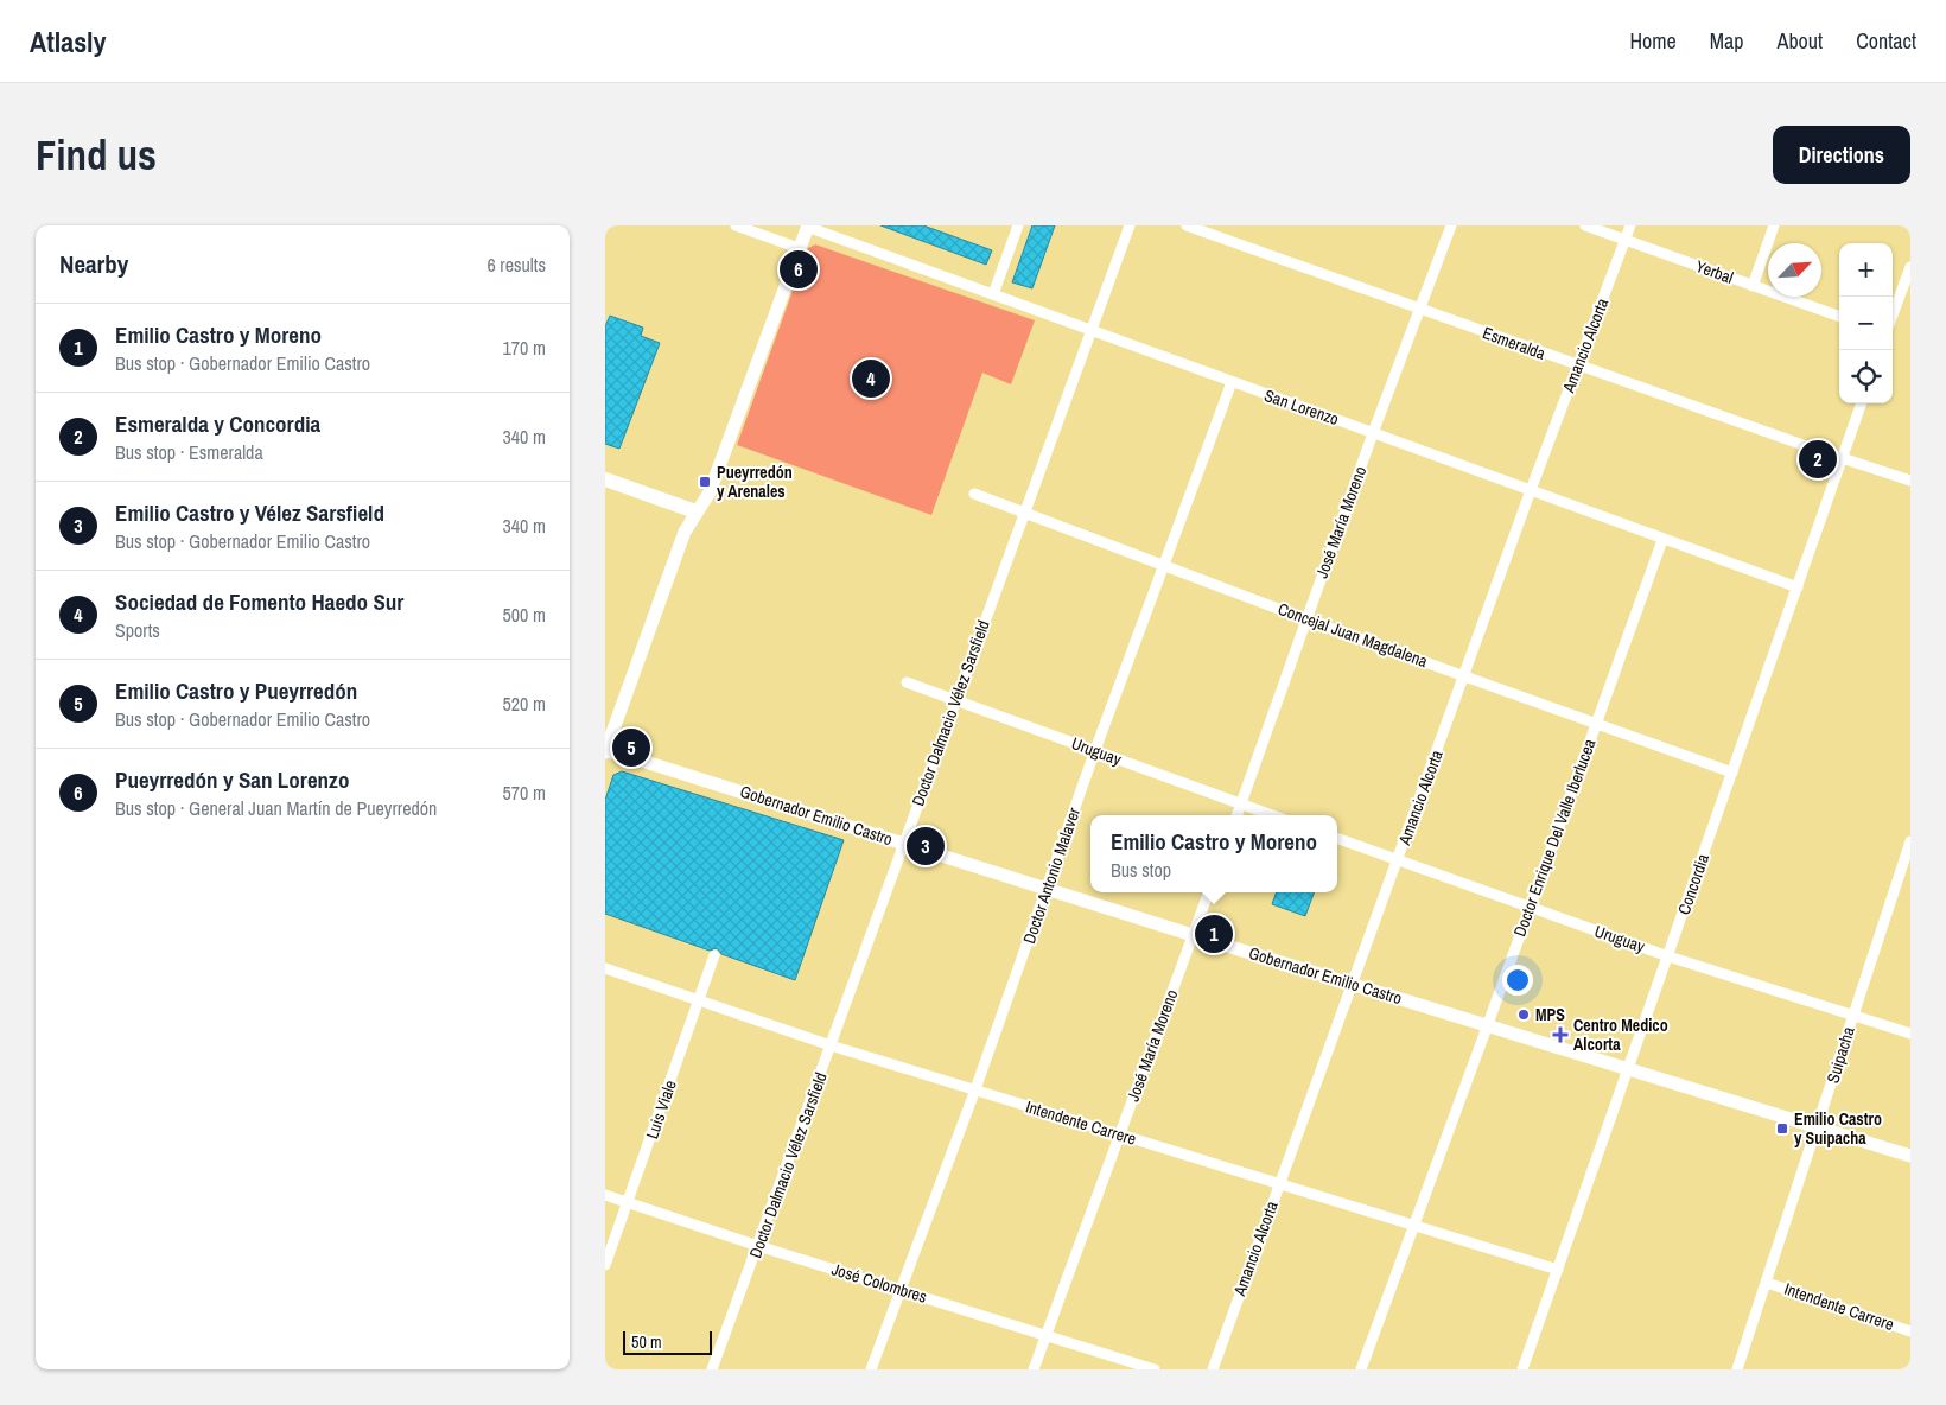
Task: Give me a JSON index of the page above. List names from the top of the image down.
{
  "streets": {
    "street": [
      "Yerbal",
      "Esmeralda",
      "Amancio Alcorta",
      "San Lorenzo",
      "José María Moreno",
      "Concejal Juan Magdalena",
      "Doctor Dalmacio Vélez Sarsfield",
      "Uruguay",
      "Gobernador Emilio Castro",
      "Doctor Enrique Del Valle Iberlucea",
      "Doctor Antonio Malaver",
      "Concordia",
      "Suipacha",
      "Luis Viale",
      "Intendente Carrere",
      "José Colombres"
    ]
  },
  "crossings": [
    ["Yerbal", "Amancio Alcorta"],
    ["Esmeralda", "Amancio Alcorta"],
    ["Esmeralda", "José María Moreno"],
    ["Esmeralda", "Concordia"],
    ["Amancio Alcorta", "San Lorenzo"],
    ["Amancio Alcorta", "Concejal Juan Magdalena"],
    ["Amancio Alcorta", "Uruguay"],
    ["Amancio Alcorta", "Gobernador Emilio Castro"],
    ["Amancio Alcorta", "Intendente Carrere"],
    ["San Lorenzo", "José María Moreno"],
    ["San Lorenzo", "Doctor Dalmacio Vélez Sarsfield"],
    ["San Lorenzo", "Doctor Enrique Del Valle Iberlucea"],
    ["San Lorenzo", "Doctor Antonio Malaver"],
    ["San Lorenzo", "Concordia"],
    ["José María Moreno", "Concejal Juan Magdalena"],
    ["José María Moreno", "Uruguay"],
    ["José María Moreno", "Gobernador Emilio Castro"],
    ["José María Moreno", "Intendente Carrere"],
    ["José María Moreno", "José Colombres"],
    ["Concejal Juan Magdalena", "Doctor Dalmacio Vélez Sarsfield"],
    ["Concejal Juan Magdalena", "Doctor Enrique Del Valle Iberlucea"],
    ["Concejal Juan Magdalena", "Doctor Antonio Malaver"],
    ["Concejal Juan Magdalena", "Concordia"],
    ["Doctor Dalmacio Vélez Sarsfield", "Uruguay"],
    ["Doctor Dalmacio Vélez Sarsfield", "Gobernador Emilio Castro"],
    ["Doctor Dalmacio Vélez Sarsfield", "Intendente Carrere"],
    ["Doctor Dalmacio Vélez Sarsfield", "José Colombres"],
    ["Uruguay", "Doctor Enrique Del Valle Iberlucea"],
    ["Uruguay", "Doctor Antonio Malaver"],
    ["Uruguay", "Concordia"],
    ["Uruguay", "Suipacha"],
    ["Gobernador Emilio Castro", "Doctor Enrique Del Valle Iberlucea"],
    ["Gobernador Emilio Castro", "Doctor Antonio Malaver"],
    ["Gobernador Emilio Castro", "Concordia"],
    ["Gobernador Emilio Castro", "Suipacha"],
    ["Doctor Enrique Del Valle Iberlucea", "Intendente Carrere"],
    ["Doctor Antonio Malaver", "Intendente Carrere"],
    ["Doctor Antonio Malaver", "José Colombres"],
    ["Concordia", "Intendente Carrere"],
    ["Suipacha", "Intendente Carrere"],
    ["Luis Viale", "Intendente Carrere"],
    ["Luis Viale", "José Colombres"]
  ],
  "places": {
    "transit": ["Pueyrredón y Arenales", "Emilio Castro y Suipacha"],
    "other": ["MPS"],
    "health": ["Centro Medico Alcorta"]
  },
  "scale_bar": "50 m",
  "north": "top right",
  "page": {
    "header": "Atlasly",
    "nav": [
      "Home",
      "Map",
      "About",
      "Contact"
    ],
    "buttons": "Directions",
    "title": "Find us",
    "heading": ["Nearby", "6 results"],
    "map_buttons": ["+", "−"],
    "pins": [
      "6",
      "4",
      "2",
      "5",
      "3",
      "1"
    ],
    "list": [
      {
        "mark": "1",
        "name": "Emilio Castro y Moreno",
        "note": "Bus stop · Gobernador Emilio Castro",
        "value": "170 m"
      },
      {
        "mark": "2",
        "name": "Esmeralda y Concordia",
        "note": "Bus stop · Esmeralda",
        "value": "340 m"
      },
      {
        "mark": "3",
        "name": "Emilio Castro y Vélez Sarsfield",
        "note": "Bus stop · Gobernador Emilio Castro",
        "value": "340 m"
      },
      {
        "mark": "4",
        "name": "Sociedad de Fomento Haedo Sur",
        "note": "Sports",
        "value": "500 m"
      },
      {
        "mark": "5",
        "name": "Emilio Castro y Pueyrredón",
        "note": "Bus stop · Gobernador Emilio Castro",
        "value": "520 m"
      },
      {
        "mark": "6",
        "name": "Pueyrredón y San Lorenzo",
        "note": "Bus stop · General Juan Martín de Pueyrredón",
        "value": "570 m"
      }
    ],
    "popup": ["Emilio Castro y Moreno", "Bus stop"],
    "scale": "50 m"
  }
}
